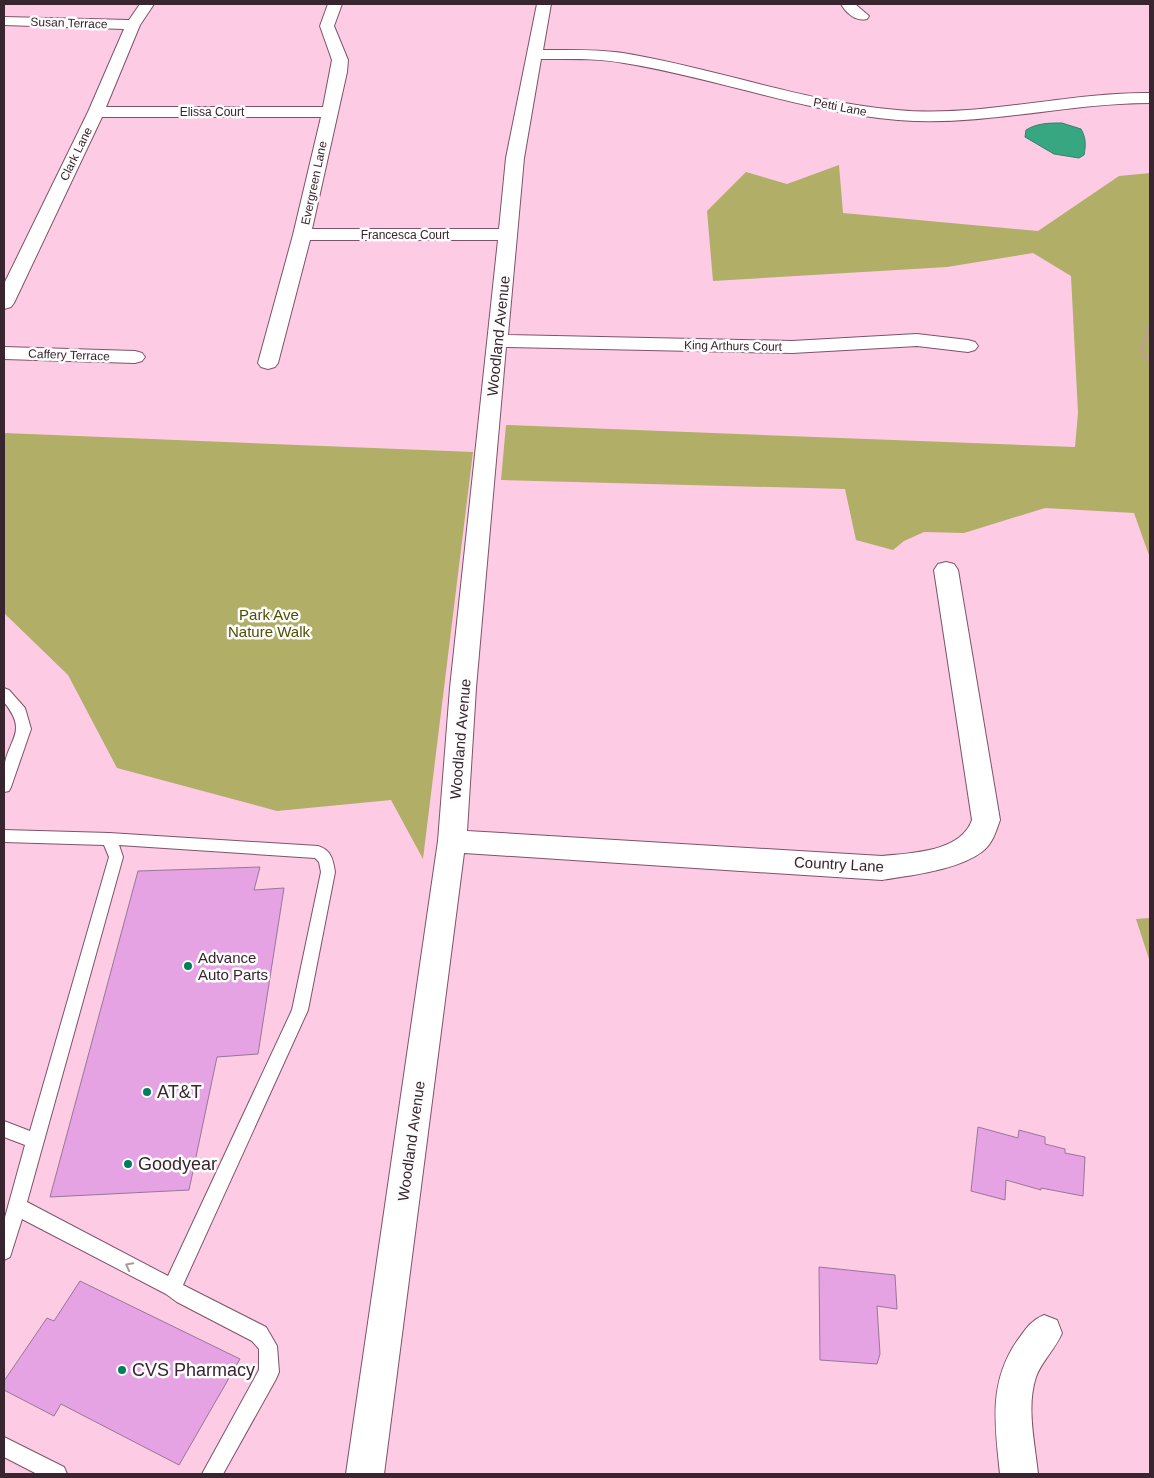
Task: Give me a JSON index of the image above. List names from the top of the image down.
{
  "streets": {
    "street": [
      "Susan Terrace",
      "Petti Lane",
      "Elissa Court",
      "Clark Lane",
      "Evergreen Lane",
      "Francesca Court",
      "Woodland Avenue",
      "King Arthurs Court",
      "Caffery Terrace",
      "Country Lane"
    ]
  },
  "crossings": [
    ["Susan Terrace", "Clark Lane"],
    ["Petti Lane", "Woodland Avenue"],
    ["Elissa Court", "Clark Lane"],
    ["Elissa Court", "Evergreen Lane"],
    ["Evergreen Lane", "Francesca Court"],
    ["Francesca Court", "Woodland Avenue"],
    ["Woodland Avenue", "King Arthurs Court"],
    ["Woodland Avenue", "Country Lane"]
  ],
  "parks": ["Park Ave Nature Walk"],
  "places": [
    "Advance Auto Parts",
    "AT&T",
    "Goodyear",
    "CVS Pharmacy"
  ]
}
